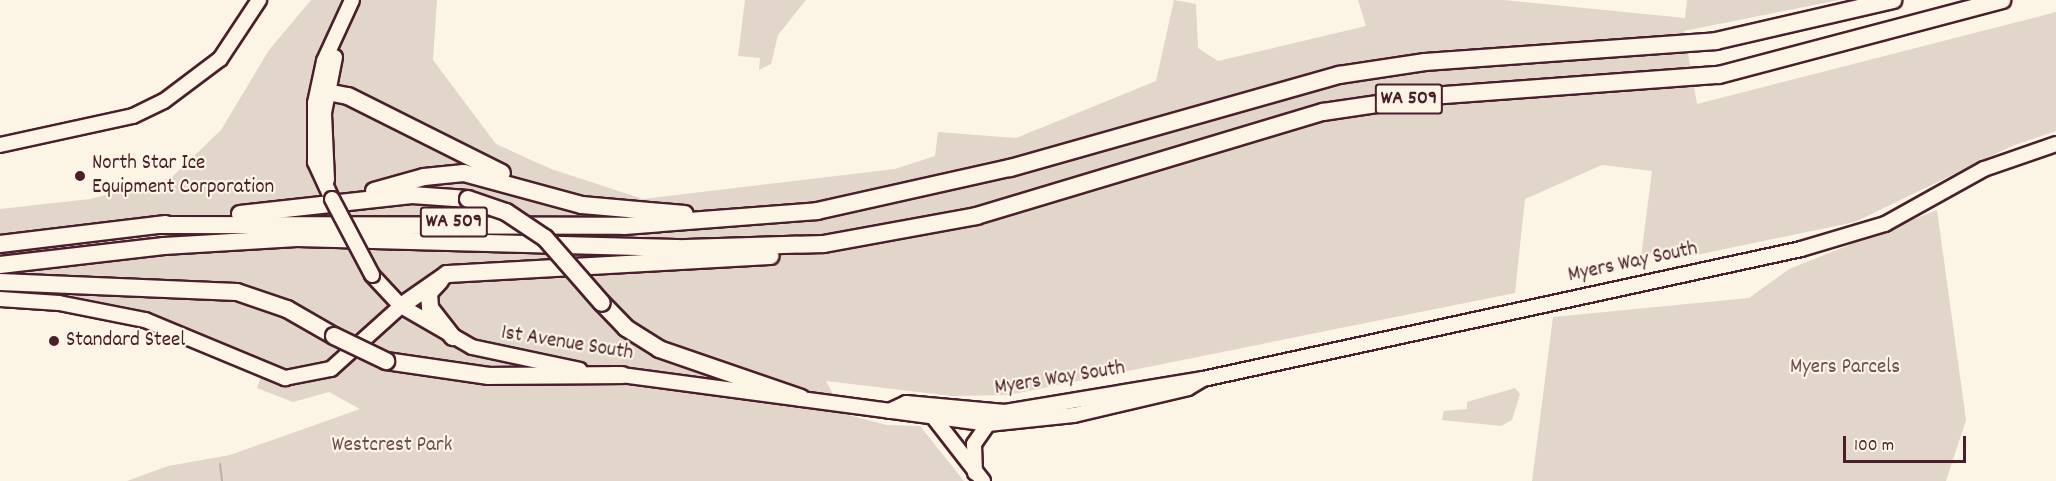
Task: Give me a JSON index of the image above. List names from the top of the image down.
{
  "streets": {
    "highway": ["WA 509"],
    "main road": ["Myers Way South", "1st Avenue South"]
  },
  "crossings": [
    ["Myers Way South", "1st Avenue South"]
  ],
  "parks": ["Myers Parcels", "Westcrest Park"],
  "places": ["North Star Ice Equipment Corporation", "Standard Steel"],
  "scale_bar": "100 m"
}
